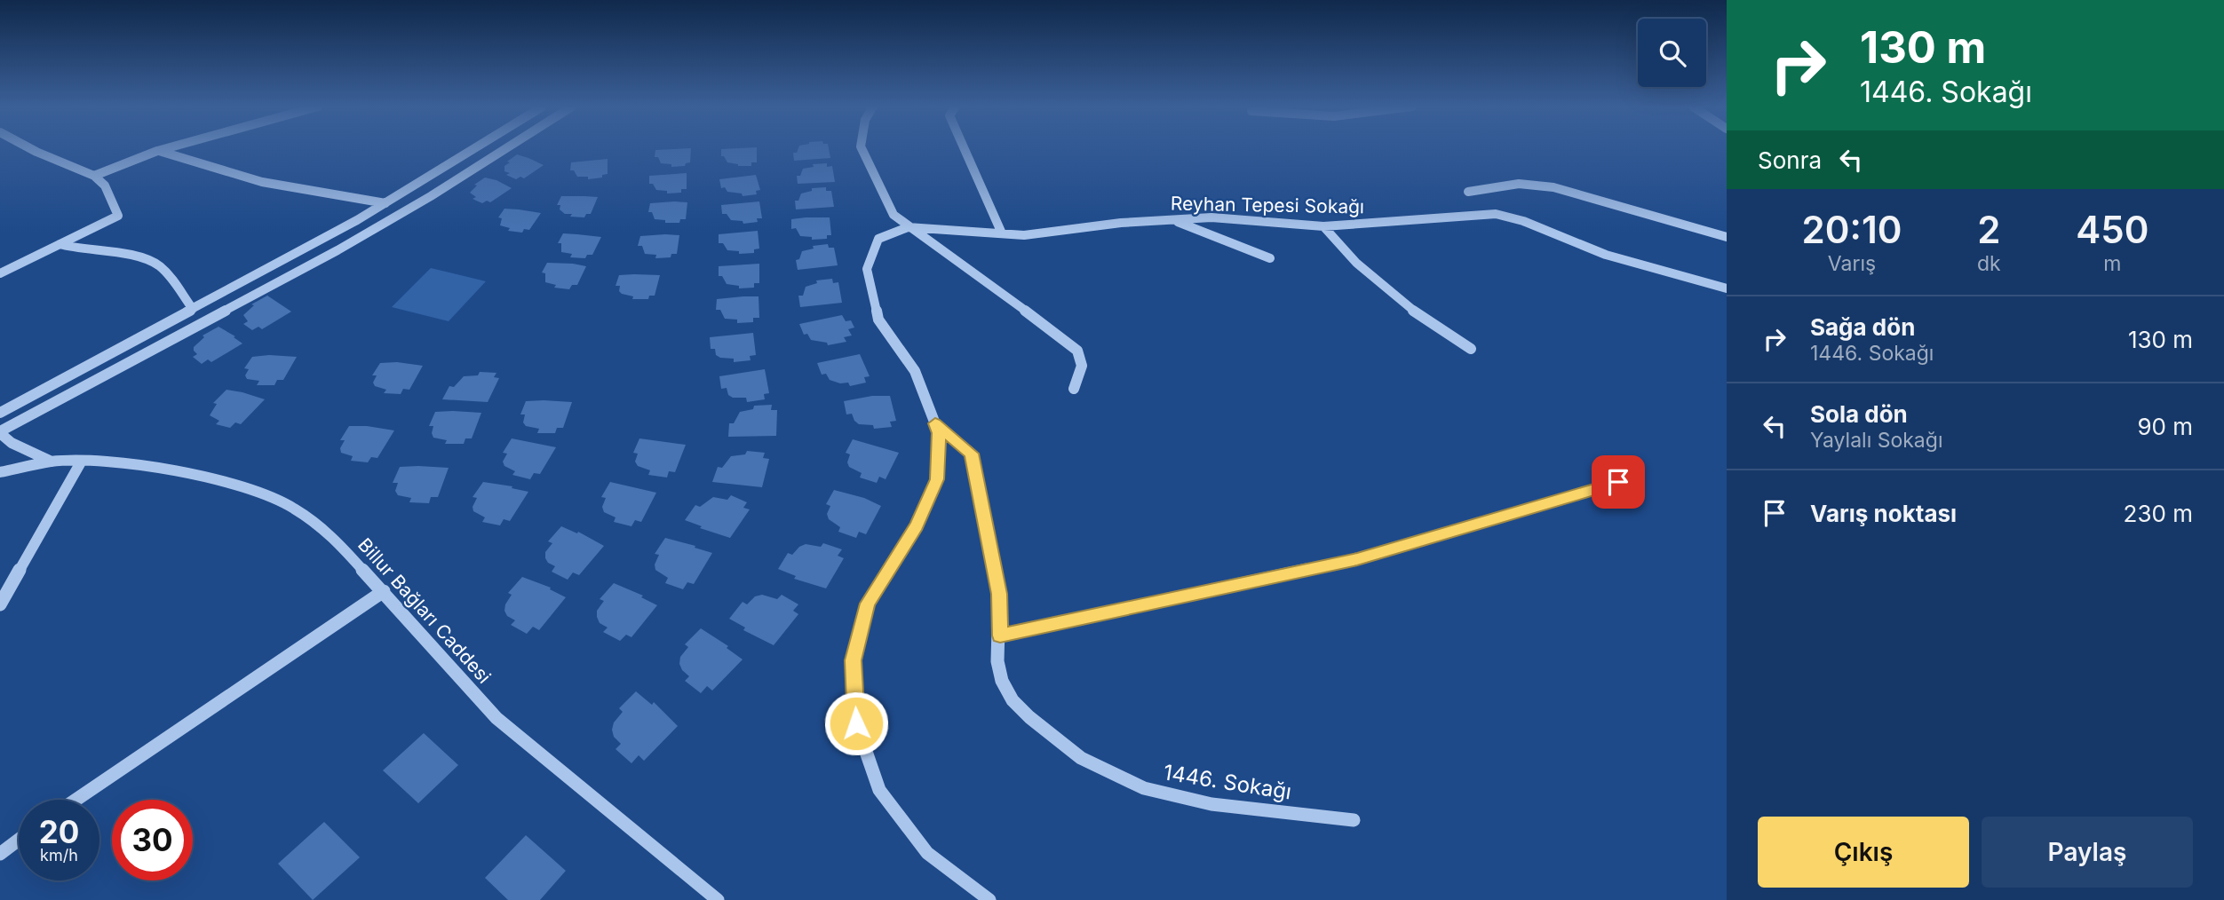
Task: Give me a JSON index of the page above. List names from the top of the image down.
{
  "streets": {
    "street": ["Reyhan Tepesi Sokağı", "Billur Bağları Caddesi", "1446. Sokağı"]
  },
  "page": {
    "turn": ["130 m", "1446. Sokağı"],
    "then": "Sonra",
    "eta": [
      "20:10",
      "Varış",
      "2",
      "dk",
      "450",
      "m"
    ],
    "list": [
      {
        "name": "Sağa dön",
        "note": "1446. Sokağı",
        "value": "130 m"
      },
      {
        "name": "Sola dön",
        "note": "Yaylalı Sokağı",
        "value": "90 m"
      },
      {
        "name": "Varış noktası",
        "value": "230 m"
      }
    ],
    "speed": "20 km/h",
    "limit": "30",
    "buttons": ["Çıkış", "Paylaş"]
  }
}
